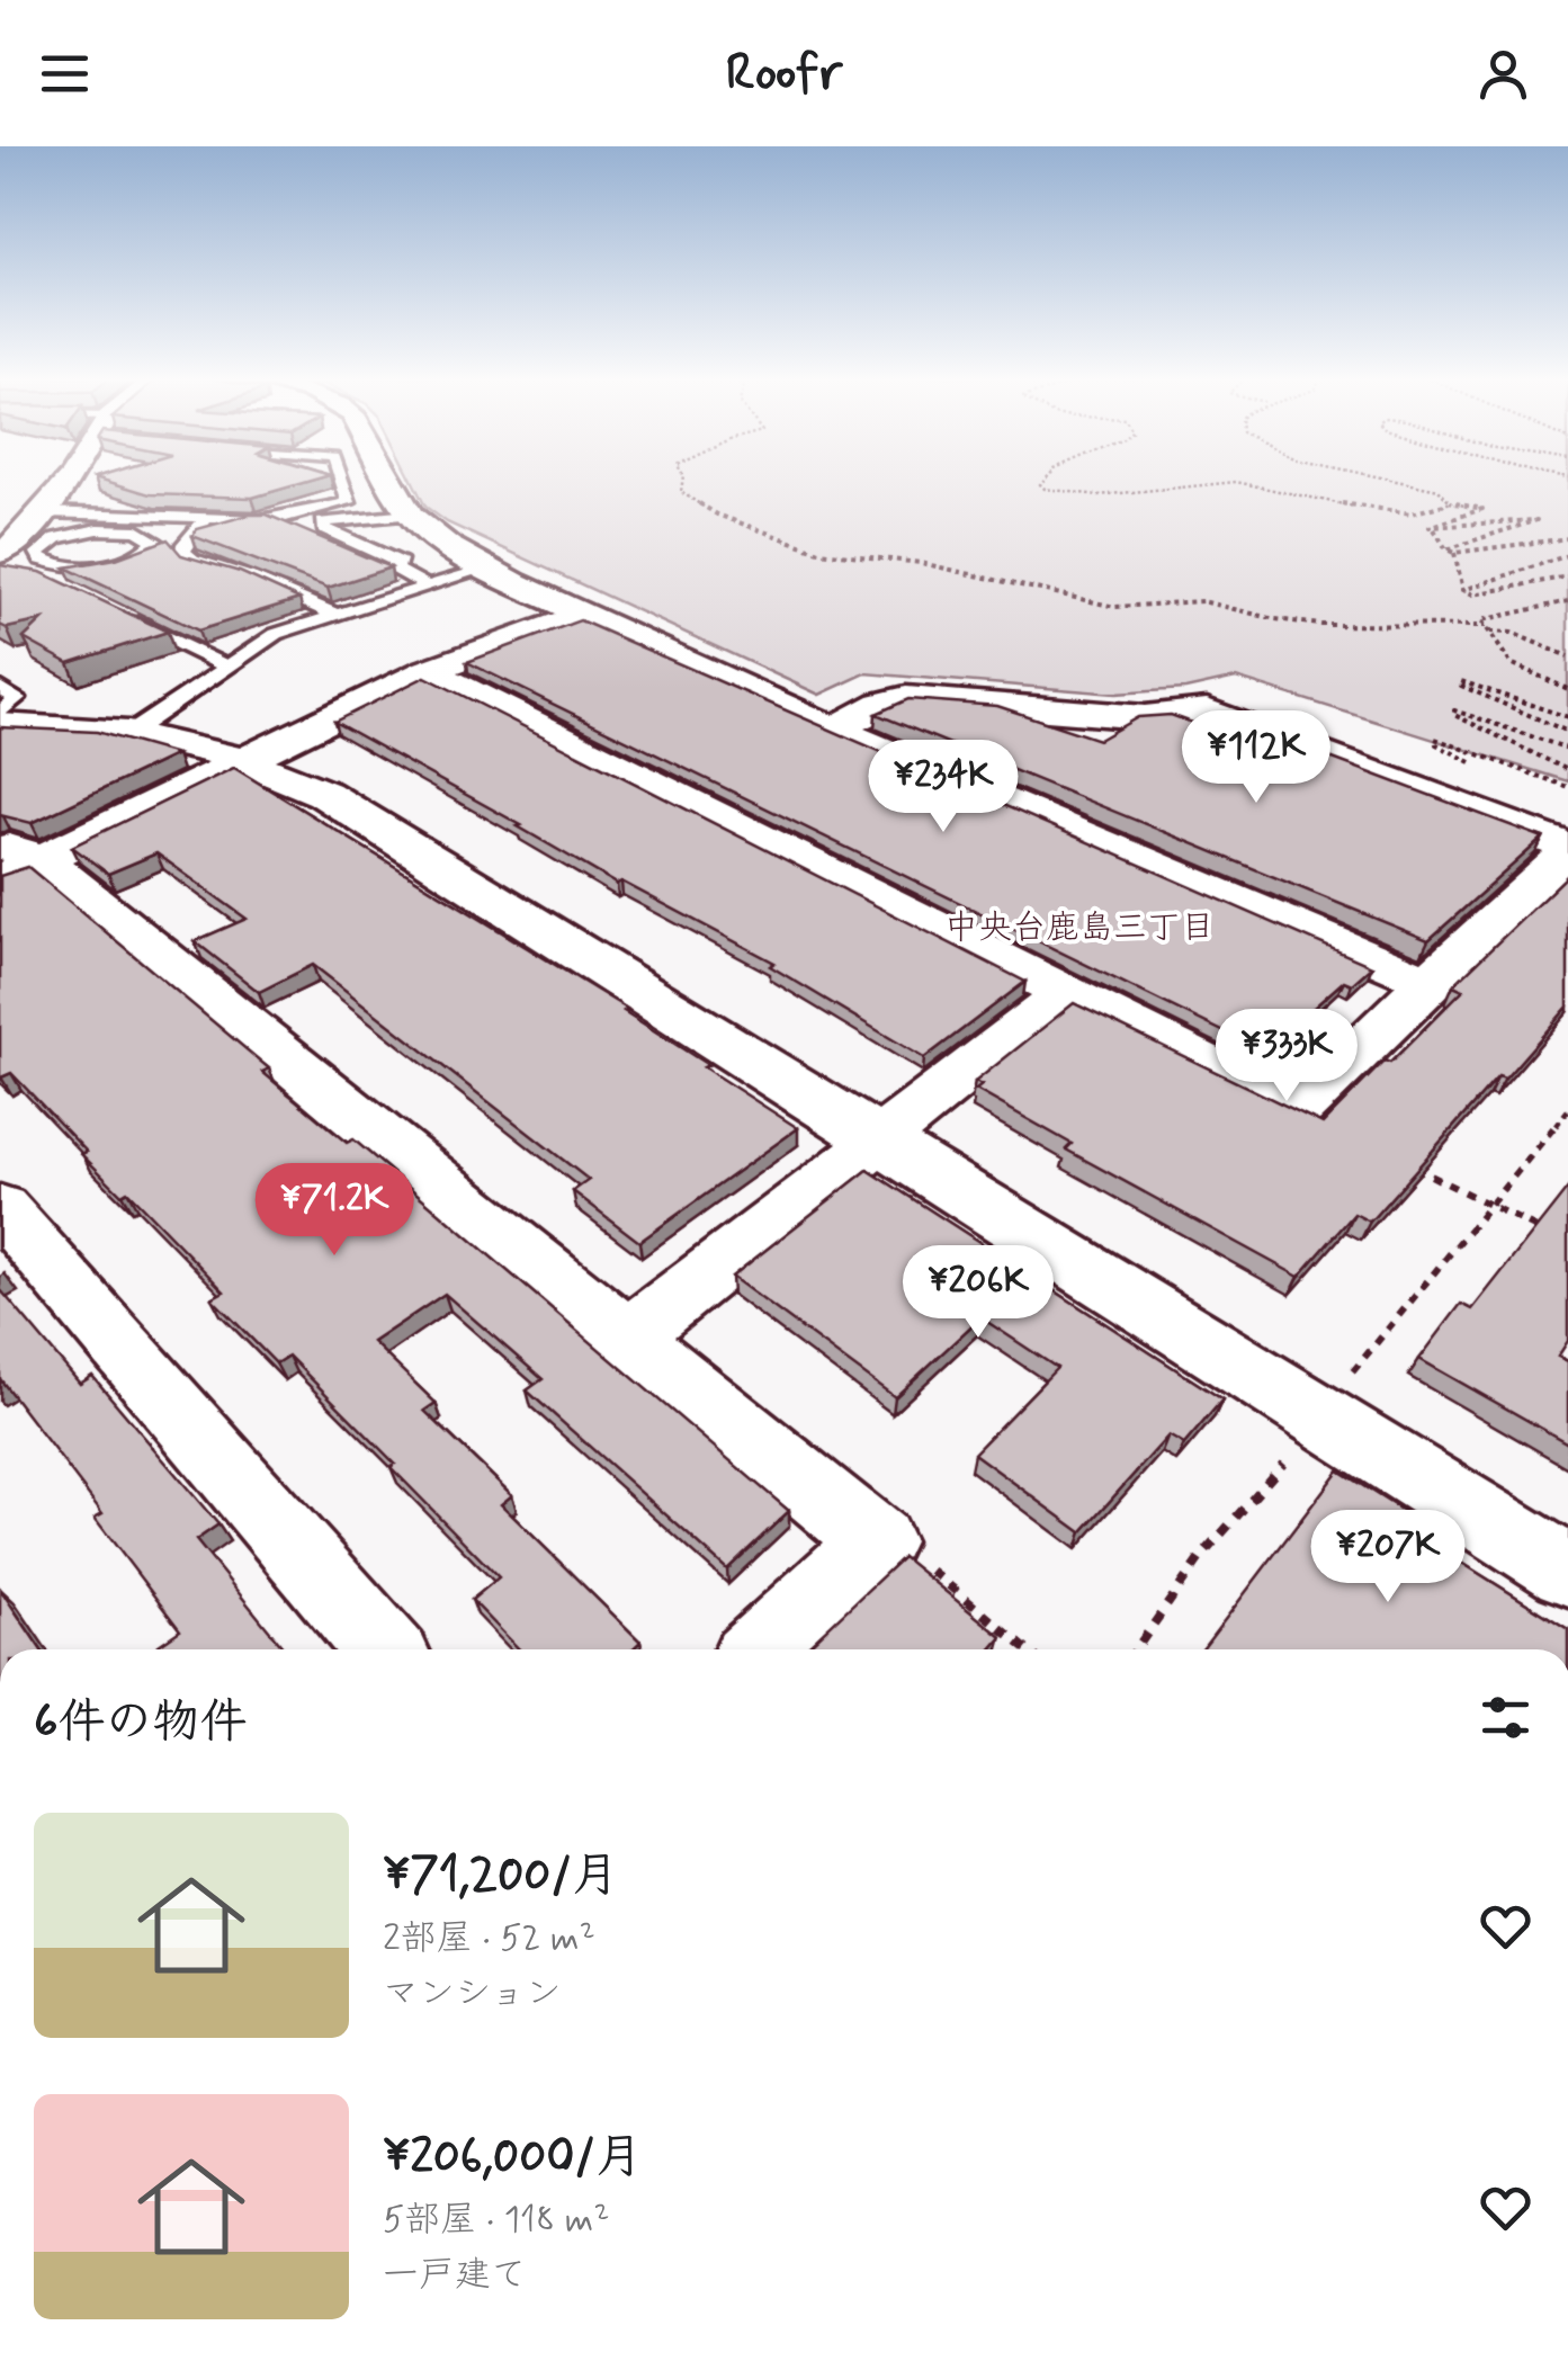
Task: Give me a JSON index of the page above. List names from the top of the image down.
{
  "districts": ["中央台鹿島三丁目"],
  "page": {
    "header": "Roofr",
    "price": [
      "¥112K",
      "¥234K",
      "¥333K",
      "¥71.2K",
      "¥206K",
      "¥207K"
    ],
    "heading": "6件の物件",
    "list": [
      {
        "name": "¥71,200/月",
        "note": "2部屋 · 52 m² · マンション"
      },
      {
        "name": "¥206,000/月",
        "note": "5部屋 · 118 m² · 一戸建て"
      }
    ]
  }
}
